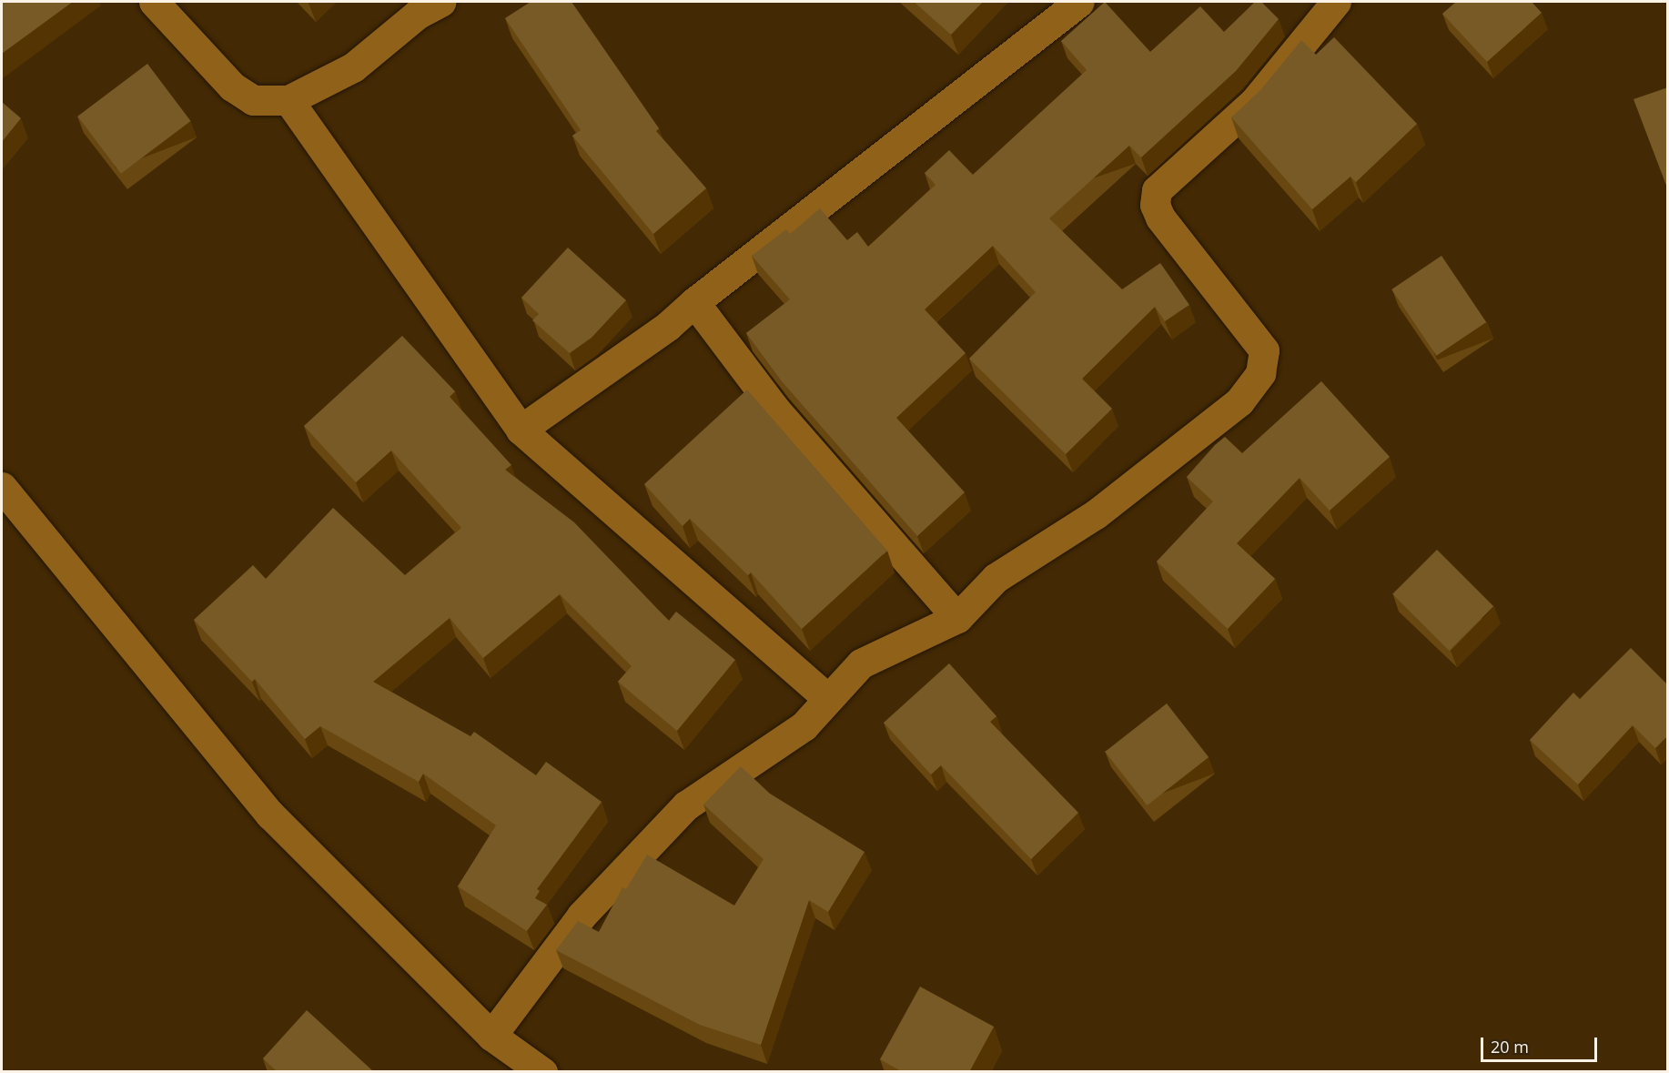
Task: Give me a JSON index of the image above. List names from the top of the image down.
{
  "scale_bar": "20 m"
}
